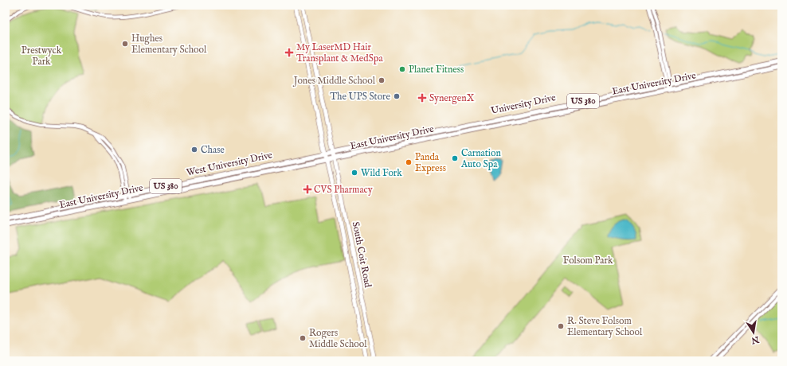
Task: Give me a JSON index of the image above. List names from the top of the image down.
{
  "streets": {
    "highway": [
      "East University Drive",
      "US 380",
      "University Drive",
      "West University Drive"
    ],
    "main road": ["South Coit Road"]
  },
  "crossings": [
    ["East University Drive", "South Coit Road"],
    ["University Drive", "West University Drive"],
    ["University Drive", "South Coit Road"],
    ["West University Drive", "South Coit Road"]
  ],
  "parks": ["Prestwyck Park", "Folsom Park"],
  "places": {
    "other": [
      "Hughes Elementary School",
      "Planet Fitness",
      "Jones Middle School",
      "The UPS Store",
      "Chase",
      "Carnation Auto Spa",
      "Panda Express",
      "Wild Fork",
      "R. Steve Folsom Elementary School",
      "Rogers Middle School"
    ],
    "health": ["My LaserMD Hair Transplant & MedSpa", "SynergenX", "CVS Pharmacy"]
  },
  "north": "bottom"
}
